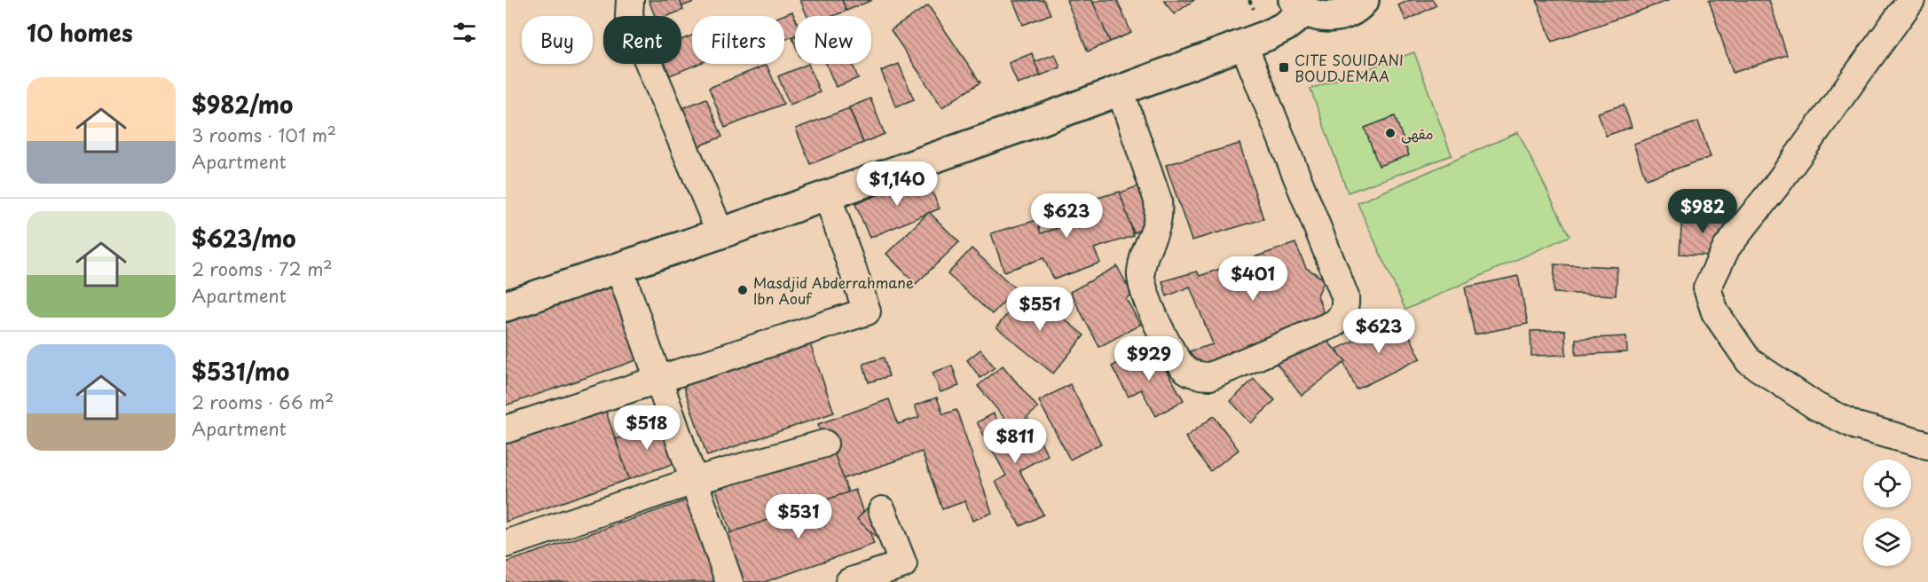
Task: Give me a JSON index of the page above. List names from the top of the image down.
{
  "places": {
    "transit": ["CITE SOUIDANI BOUDJEMAA"],
    "other": ["مقهى", "Masdjid Abderrahmane Ibn Aouf"]
  },
  "page": {
    "heading": "10 homes",
    "chip": [
      "Buy",
      "Rent",
      "Filters",
      "New"
    ],
    "list": [
      {
        "name": "$982/mo",
        "note": "3 rooms · 101 m² · Apartment"
      },
      {
        "name": "$623/mo",
        "note": "2 rooms · 72 m² · Apartment"
      },
      {
        "name": "$531/mo",
        "note": "2 rooms · 66 m² · Apartment"
      }
    ],
    "price": [
      "$1,140",
      "$982",
      "$623",
      "$401",
      "$551",
      "$623",
      "$929",
      "$518",
      "$811",
      "$531"
    ]
  }
}
